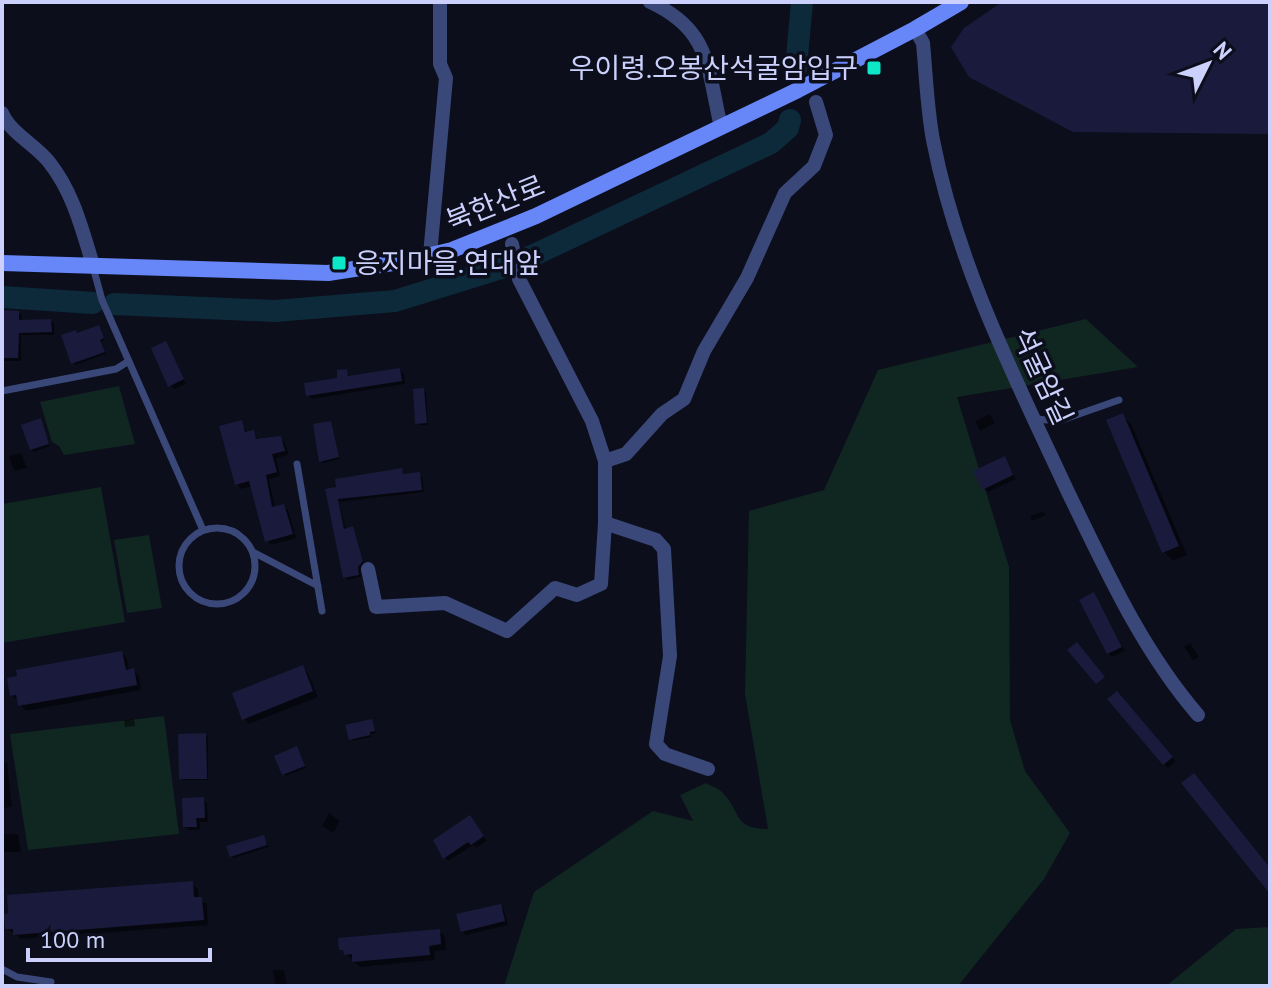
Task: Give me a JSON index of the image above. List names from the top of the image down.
{
  "streets": {
    "street": ["북한산로", "석굴암길"]
  },
  "crossings": [
    ["북한산로", "석굴암길"]
  ],
  "places": {
    "transit": ["우이령.오봉산석굴암입구", "응지마을.연대앞"]
  },
  "scale_bar": "100 m",
  "north": "top right"
}
